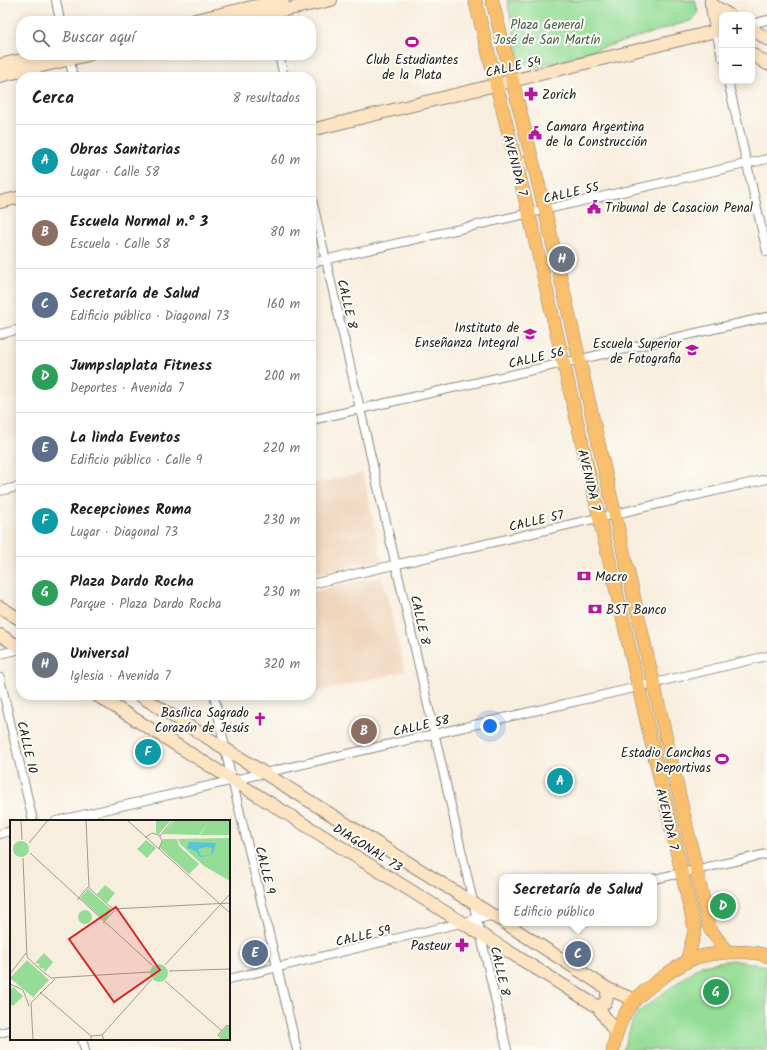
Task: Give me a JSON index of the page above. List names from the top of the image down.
{
  "streets": {
    "main road": ["CALLE 54", "AVENIDA 7", "DIAGONAL 73"],
    "street": [
      "CALLE 55",
      "CALLE 8",
      "CALLE 56",
      "CALLE 57",
      "CALLE 58",
      "CALLE 10",
      "CALLE 9",
      "CALLE 59"
    ]
  },
  "crossings": [
    ["CALLE 54", "AVENIDA 7"],
    ["AVENIDA 7", "CALLE 55"],
    ["AVENIDA 7", "CALLE 56"],
    ["AVENIDA 7", "CALLE 57"],
    ["AVENIDA 7", "CALLE 58"],
    ["CALLE 55", "CALLE 8"],
    ["CALLE 8", "CALLE 56"],
    ["CALLE 8", "CALLE 57"],
    ["CALLE 8", "CALLE 58"],
    ["CALLE 8", "DIAGONAL 73"],
    ["CALLE 8", "CALLE 59"],
    ["CALLE 58", "DIAGONAL 73"],
    ["CALLE 58", "CALLE 9"],
    ["DIAGONAL 73", "CALLE 9"],
    ["DIAGONAL 73", "CALLE 59"],
    ["CALLE 9", "CALLE 59"]
  ],
  "parks": ["Plaza General José de San Martín"],
  "places": {
    "sports": ["Club Estudiantes de la Plata", "Estadio Canchas Deportivas"],
    "pharmacy": ["Zorich", "Pasteur"],
    "public building": ["Camara Argentina de la Construcción", "Tribunal de Casacion Penal"],
    "school or university": ["Instituto de Enseñanza Integral", "Escuela Superior de Fotografia"],
    "bank": ["Macro", "BST Banco"],
    "church": ["Basílica Sagrado Corazón de Jesús"]
  },
  "page": {
    "map_buttons": ["+", "−"],
    "search": "Buscar aquí",
    "heading": ["Cerca", "8 resultados"],
    "list": [
      {
        "mark": "A",
        "name": "Obras Sanitarias",
        "note": "Lugar · Calle 58",
        "value": "60 m"
      },
      {
        "mark": "B",
        "name": "Escuela Normal n.° 3",
        "note": "Escuela · Calle 58",
        "value": "80 m"
      },
      {
        "mark": "C",
        "name": "Secretaría de Salud",
        "note": "Edificio público · Diagonal 73",
        "value": "160 m"
      },
      {
        "mark": "D",
        "name": "Jumpslaplata Fitness",
        "note": "Deportes · Avenida 7",
        "value": "200 m"
      },
      {
        "mark": "E",
        "name": "La linda Eventos",
        "note": "Edificio público · Calle 9",
        "value": "220 m"
      },
      {
        "mark": "F",
        "name": "Recepciones Roma",
        "note": "Lugar · Diagonal 73",
        "value": "230 m"
      },
      {
        "mark": "G",
        "name": "Plaza Dardo Rocha",
        "note": "Parque · Plaza Dardo Rocha",
        "value": "230 m"
      },
      {
        "mark": "H",
        "name": "Universal",
        "note": "Iglesia · Avenida 7",
        "value": "320 m"
      }
    ],
    "pins": [
      "H",
      "B",
      "F",
      "A",
      "D",
      "E",
      "C",
      "G"
    ],
    "popup": ["Secretaría de Salud", "Edificio público"]
  }
}
